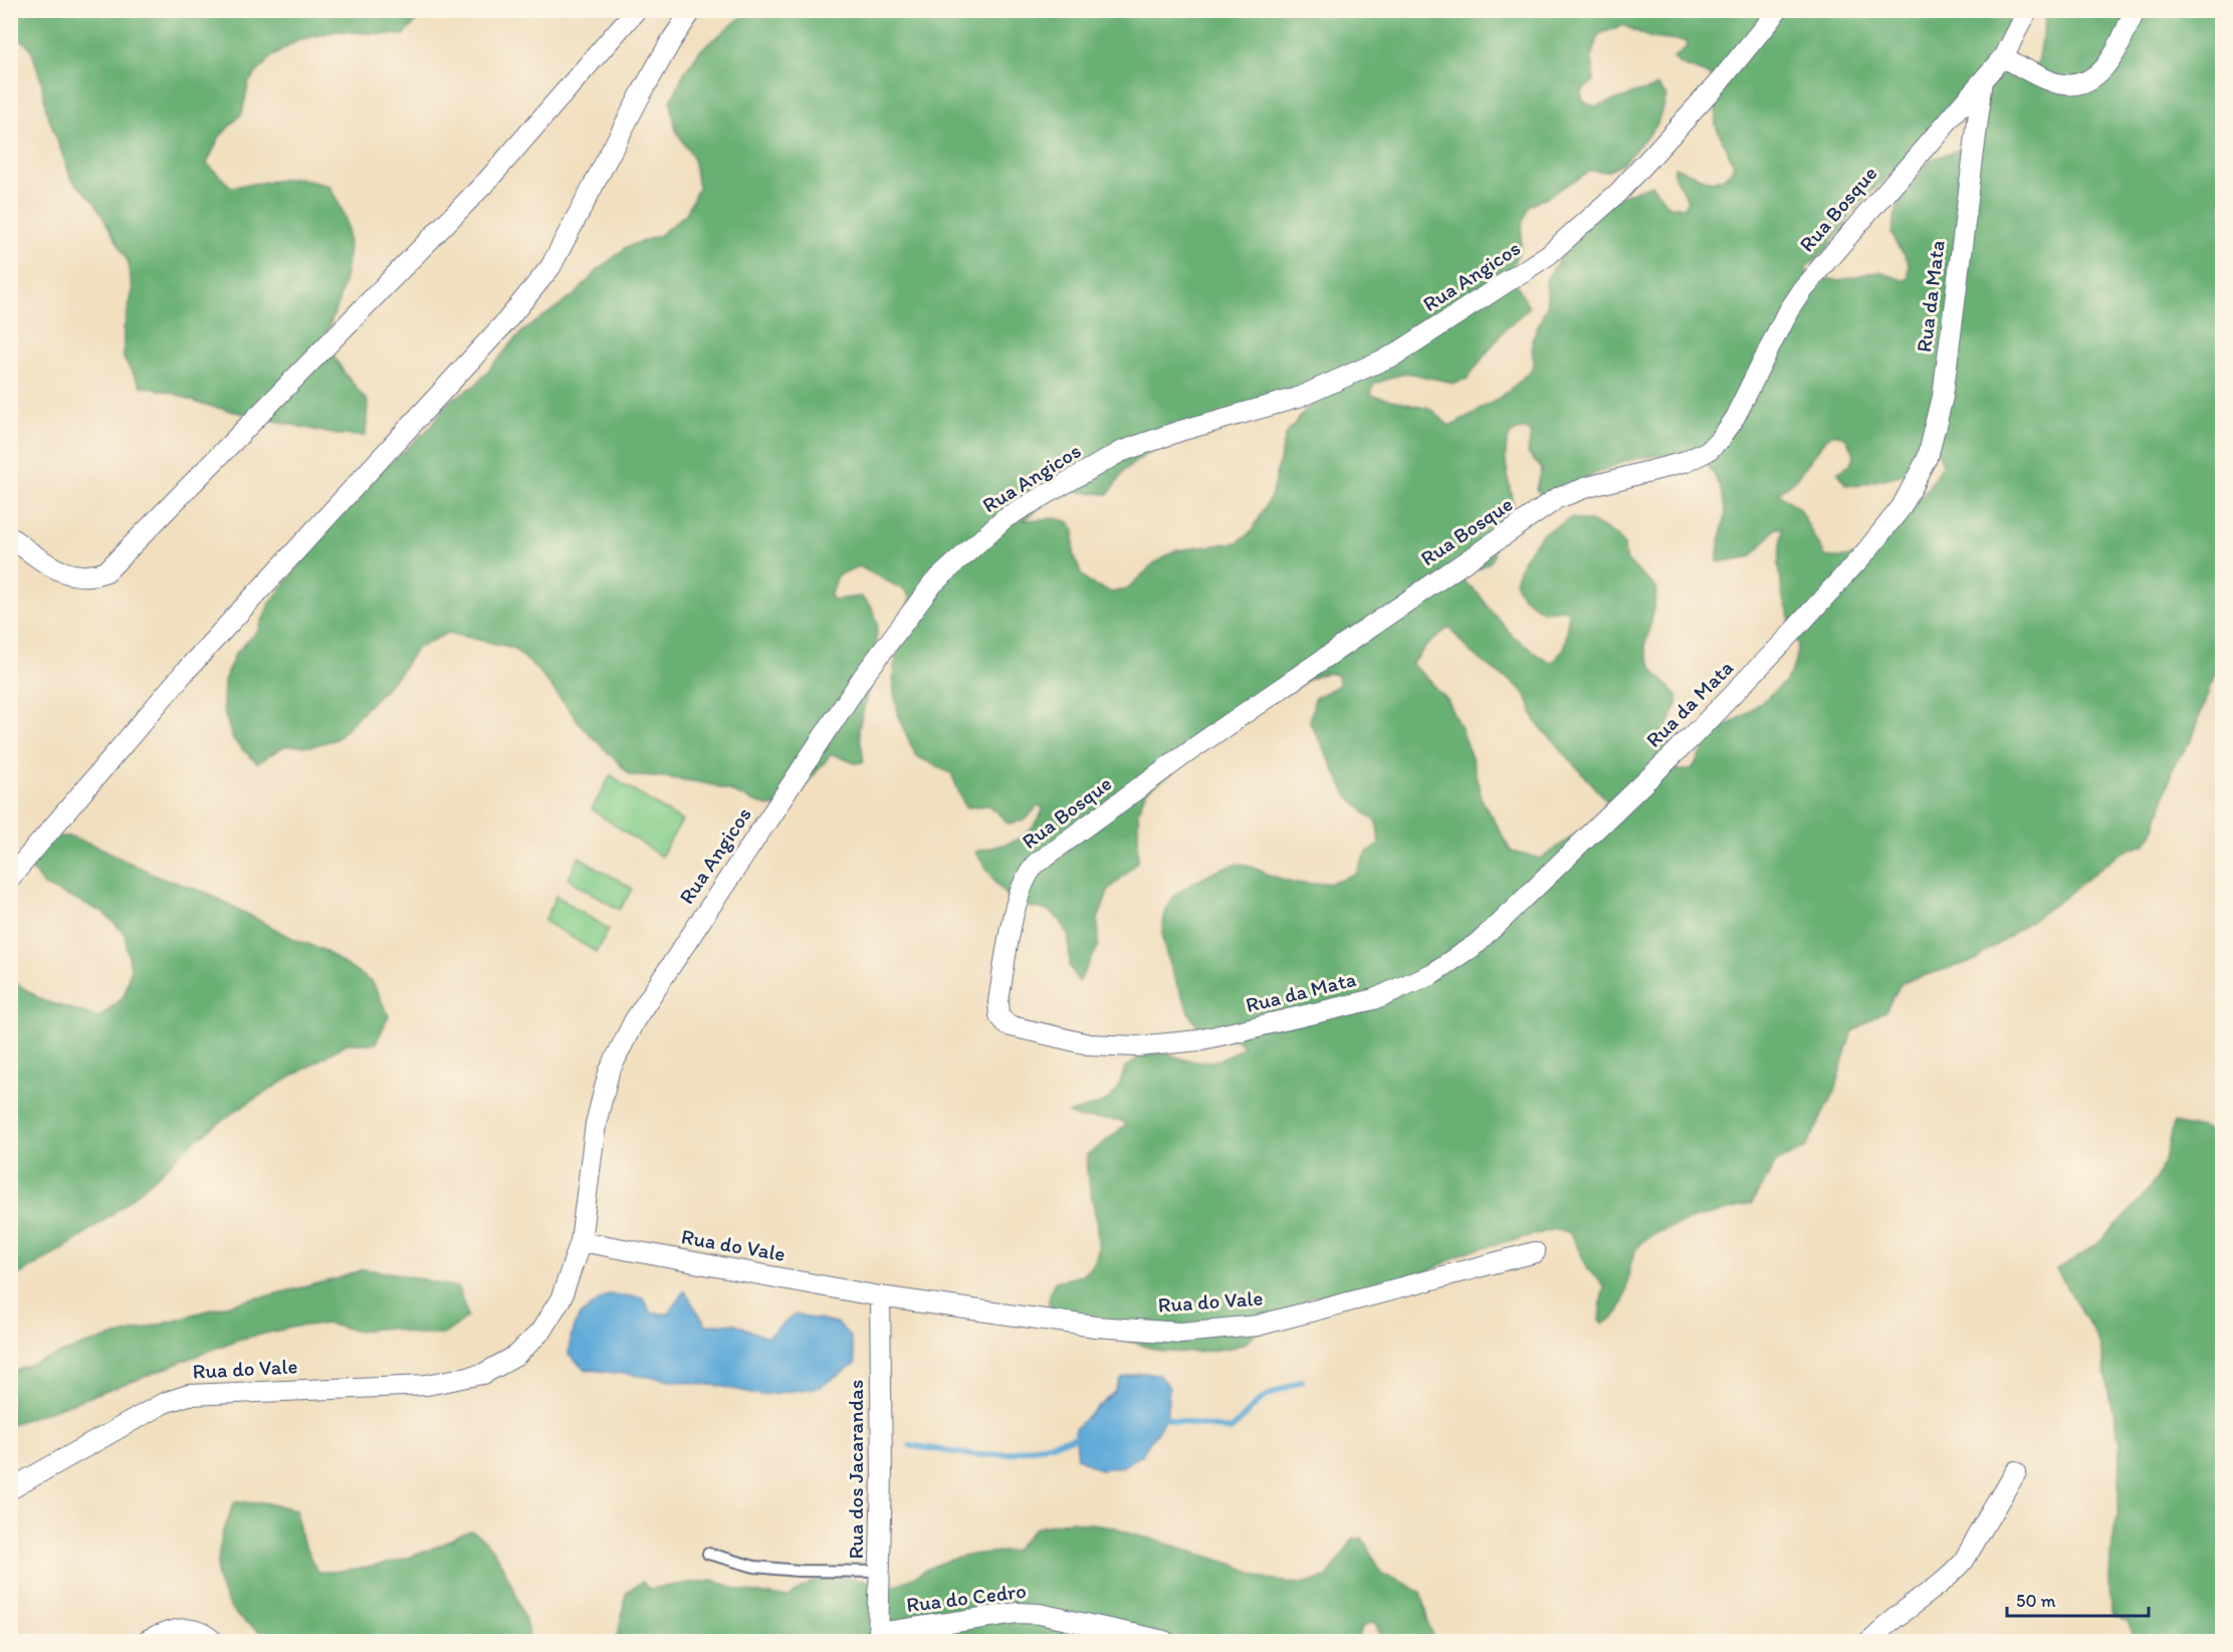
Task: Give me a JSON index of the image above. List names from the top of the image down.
{
  "streets": {
    "street": [
      "Rua Bosque",
      "Rua Angicos",
      "Rua da Mata",
      "Rua do Vale",
      "Rua dos Jacarandas",
      "Rua do Cedro"
    ]
  },
  "crossings": [
    ["Rua Bosque", "Rua da Mata"],
    ["Rua Angicos", "Rua do Vale"],
    ["Rua do Vale", "Rua dos Jacarandas"],
    ["Rua dos Jacarandas", "Rua do Cedro"]
  ],
  "scale_bar": "50 m"
}
